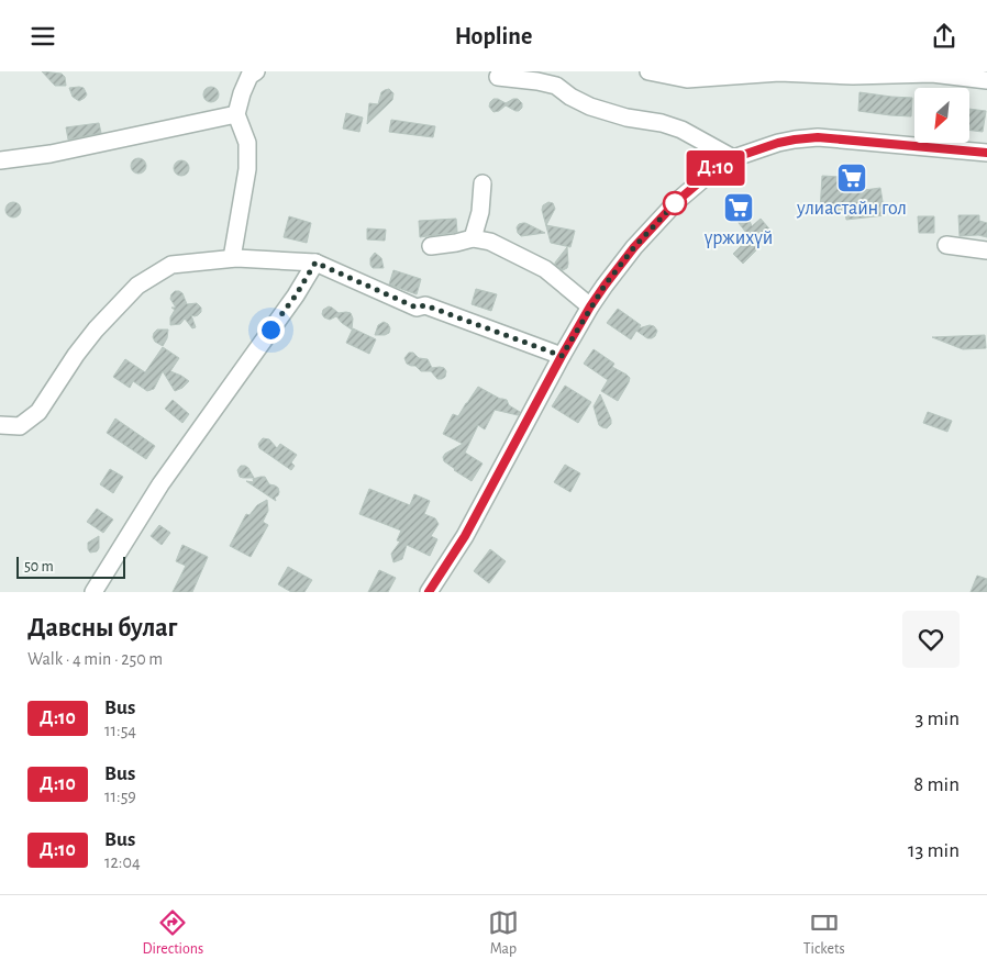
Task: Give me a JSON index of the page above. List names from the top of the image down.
{
  "places": {
    "supermarket": ["улиастайн гол", "үржихүй"]
  },
  "lines": ["bus line Д:10"],
  "scale_bar": "50 m",
  "north": "bottom left",
  "page": {
    "header": "Hopline",
    "on_map": "Д:10",
    "scale": "50 m",
    "heading": ["Давсны булаг", "Walk · 4 min · 250 m"],
    "list": [
      {
        "mark": "Д:10",
        "name": "Bus",
        "note": "11:54",
        "value": "3 min"
      },
      {
        "mark": "Д:10",
        "name": "Bus",
        "note": "11:59",
        "value": "8 min"
      },
      {
        "mark": "Д:10",
        "name": "Bus",
        "note": "12:04",
        "value": "13 min"
      }
    ],
    "tabs": ["Directions", "Map", "Tickets"]
  }
}
